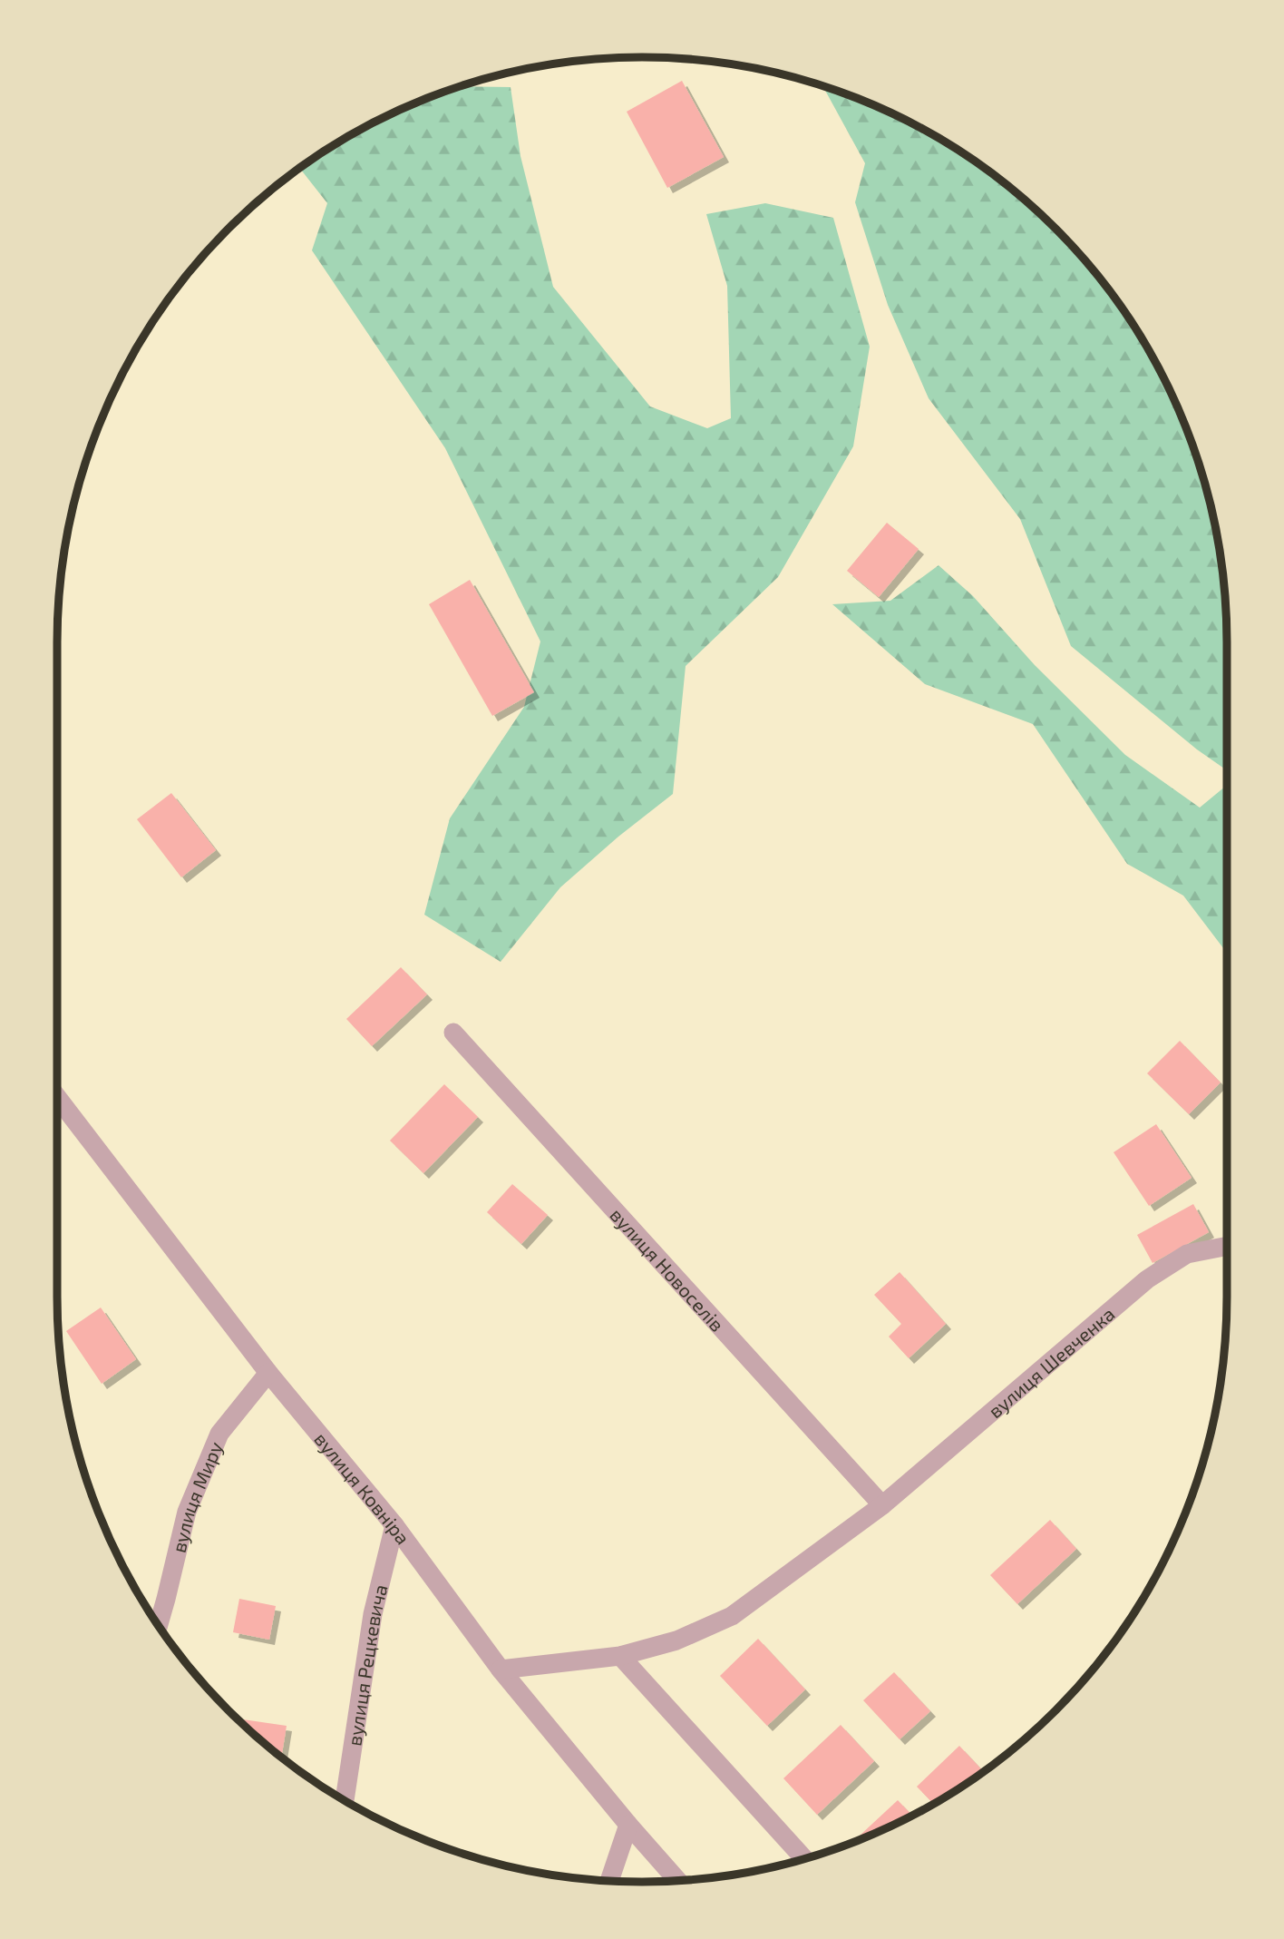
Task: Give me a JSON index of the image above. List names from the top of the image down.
{
  "streets": {
    "street": [
      "вулиця Новоселів",
      "вулиця Шевченка",
      "вулиця Ковніра",
      "вулиця Миру",
      "вулиця Рецкевича"
    ]
  },
  "crossings": [
    ["вулиця Новоселів", "вулиця Шевченка"],
    ["вулиця Шевченка", "вулиця Ковніра"],
    ["вулиця Ковніра", "вулиця Миру"],
    ["вулиця Ковніра", "вулиця Рецкевича"]
  ]
}
